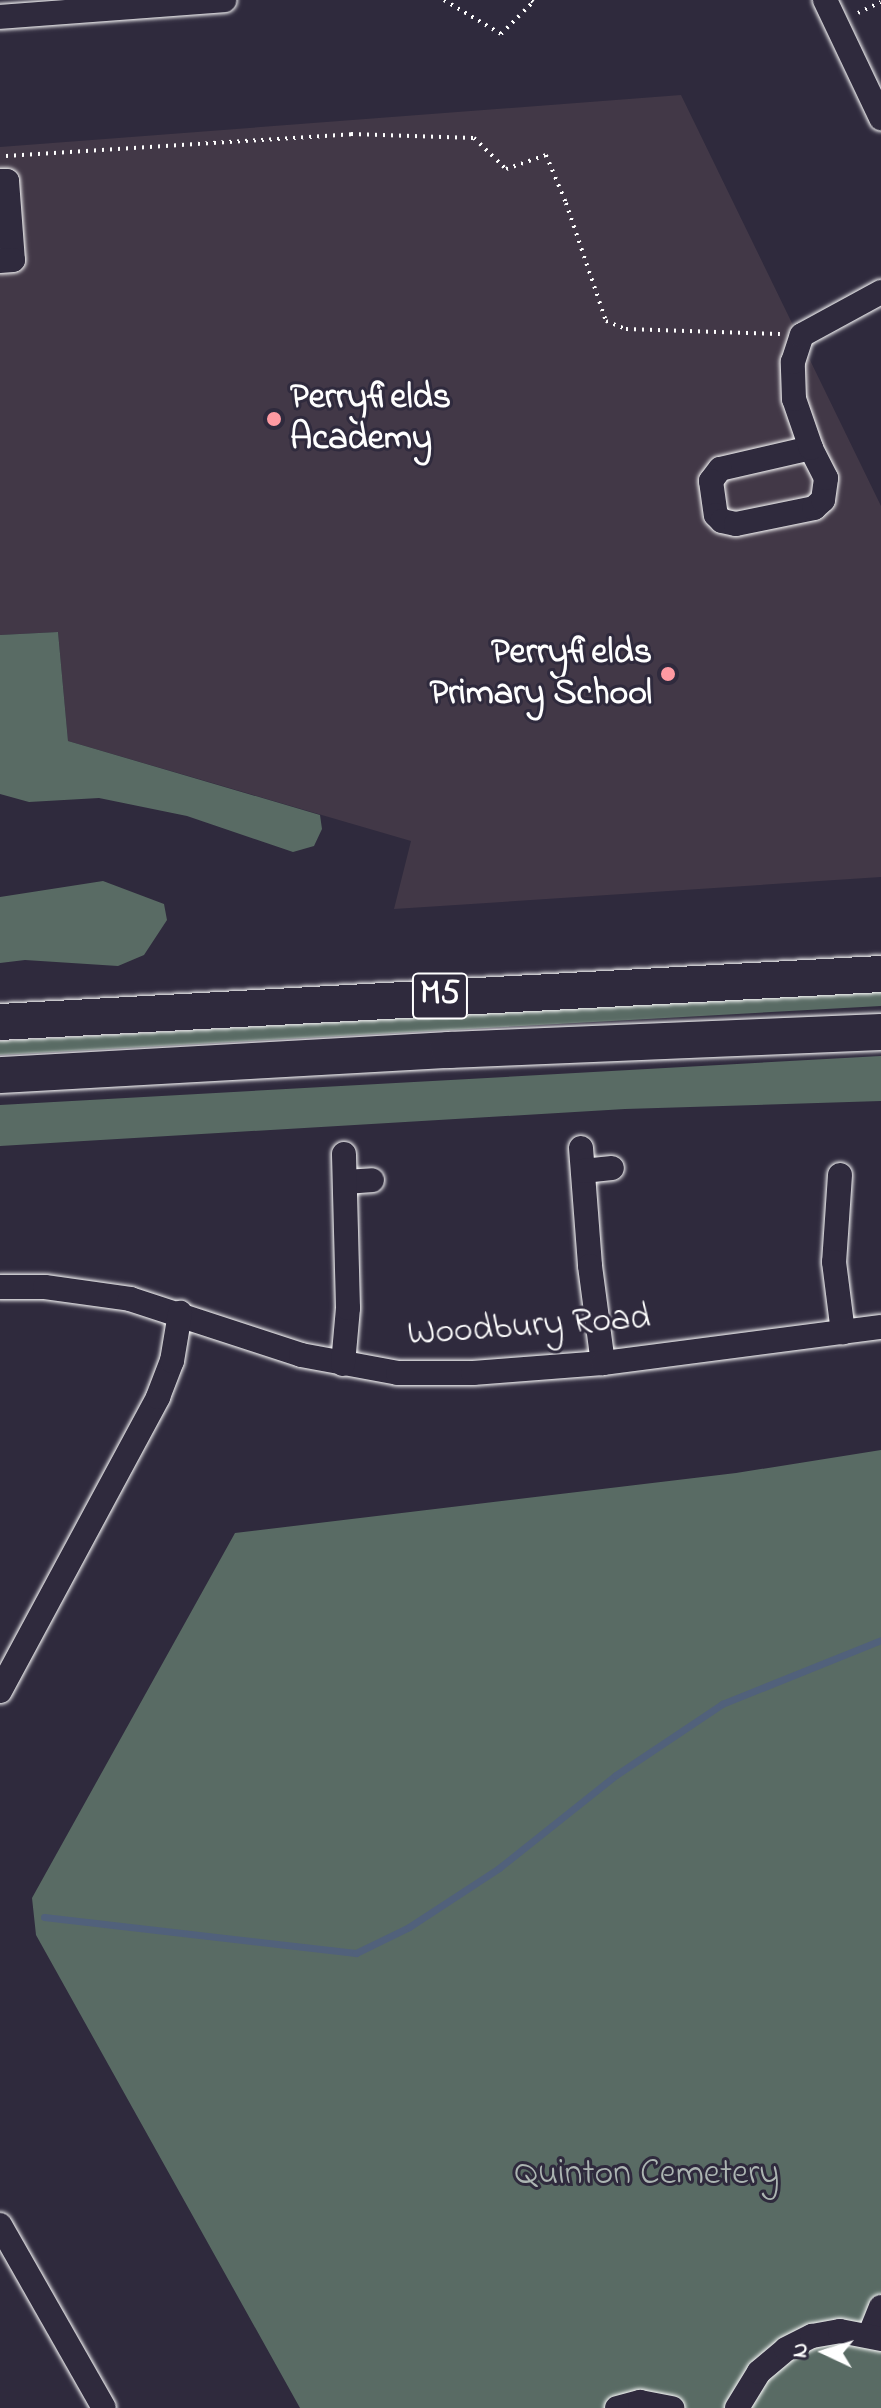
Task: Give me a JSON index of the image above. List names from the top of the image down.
{
  "streets": {
    "highway": ["M5"],
    "street": ["Woodbury Road"]
  },
  "parks": ["Quinton Cemetery"],
  "places": ["Perryfields Academy", "Perryfields Primary School"],
  "north": "left"
}
